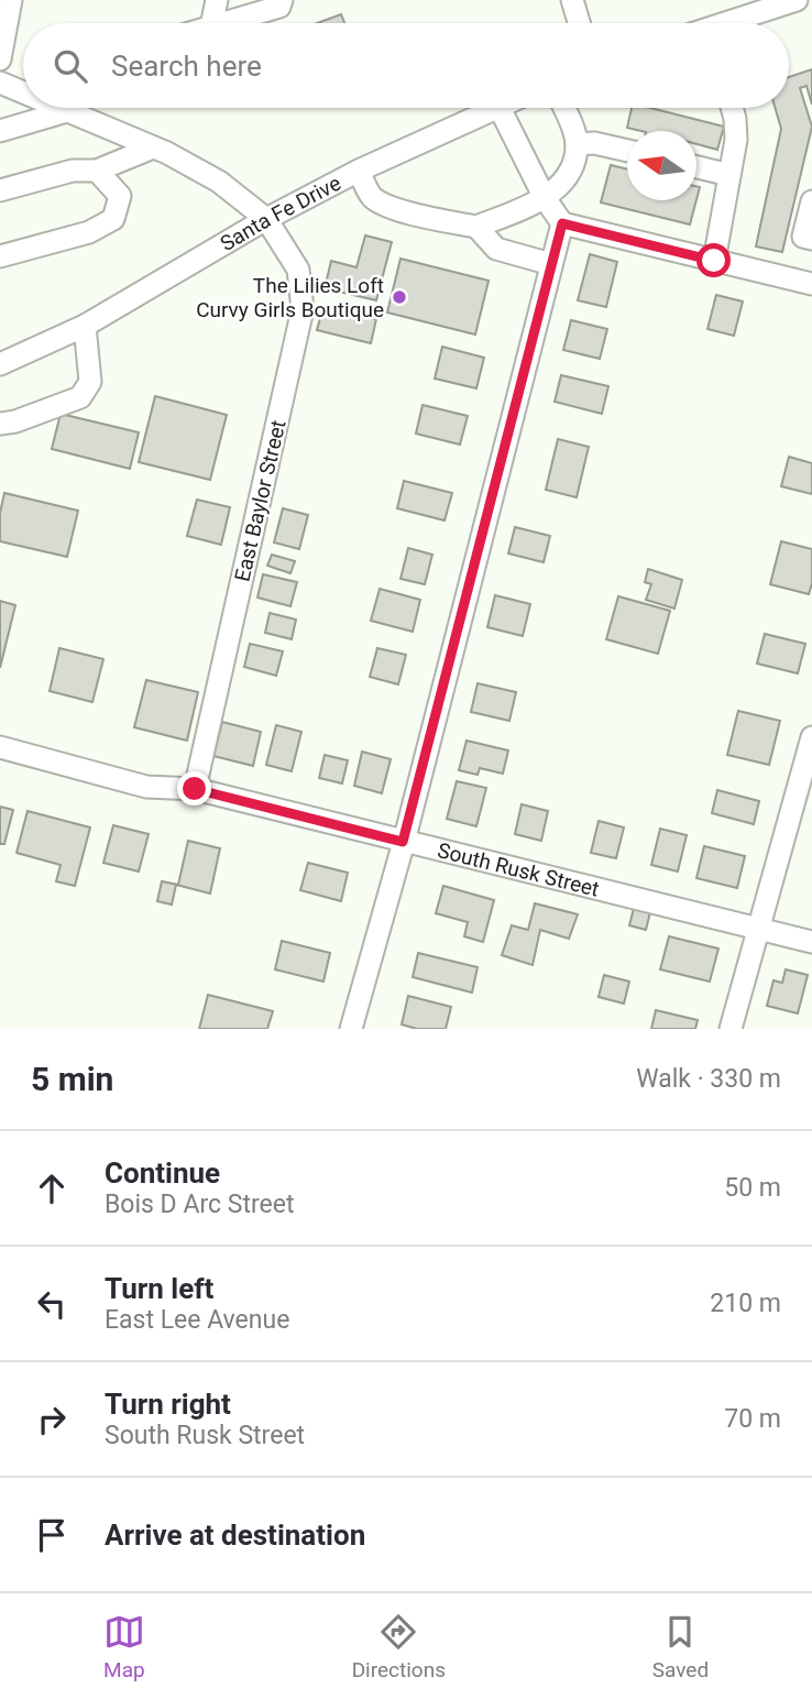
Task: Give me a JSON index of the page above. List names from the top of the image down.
{
  "streets": {
    "street": ["Santa Fe Drive", "East Baylor Street", "South Rusk Street"]
  },
  "crossings": [
    ["Santa Fe Drive", "East Baylor Street"],
    ["East Baylor Street", "South Rusk Street"]
  ],
  "places": ["The Lilies Loft Curvy Girls Boutique"],
  "north": "left",
  "page": {
    "search": "Search here",
    "heading": ["5 min", "Walk · 330 m"],
    "list": [
      ["Continue", "Bois D Arc Street", "50 m"],
      ["Turn left", "East Lee Avenue", "210 m"],
      ["Turn right", "South Rusk Street", "70 m"],
      "Arrive at destination"
    ],
    "nav": ["Map", "Directions", "Saved"]
  }
}
